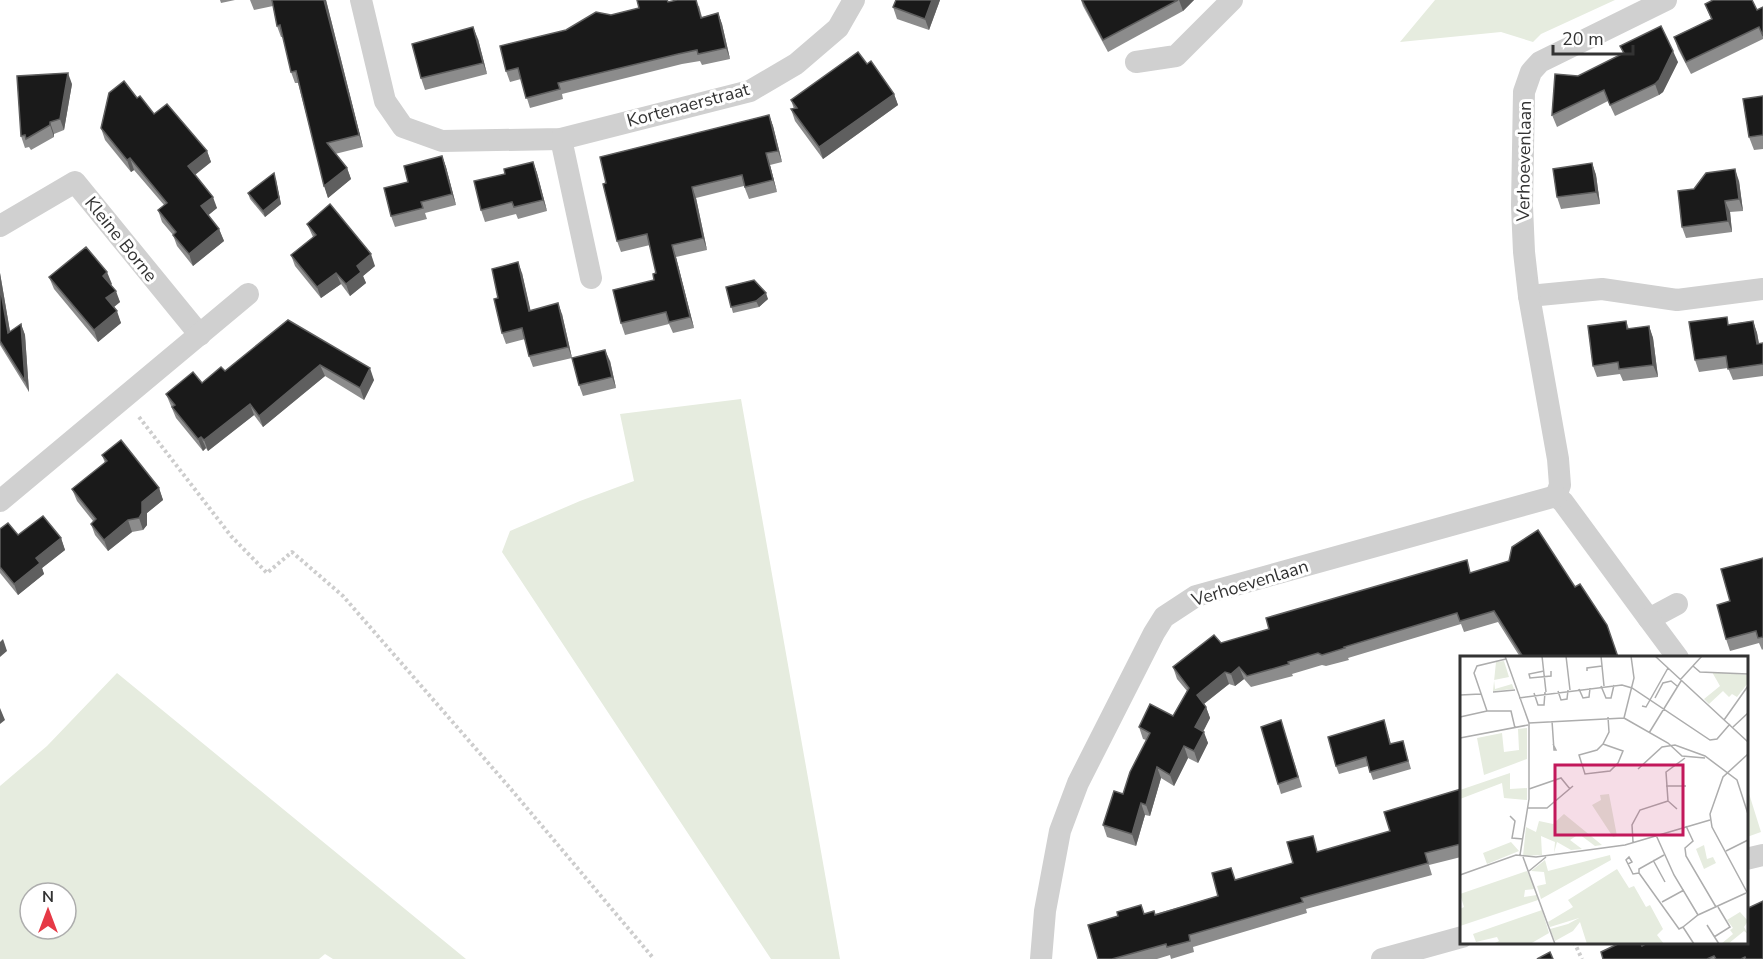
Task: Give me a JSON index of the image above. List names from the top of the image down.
{
  "streets": {
    "street": ["Kortenaerstraat", "Verhoevenlaan", "Kleine Borne"]
  },
  "scale_bar": "20 m",
  "north": "top"
}
